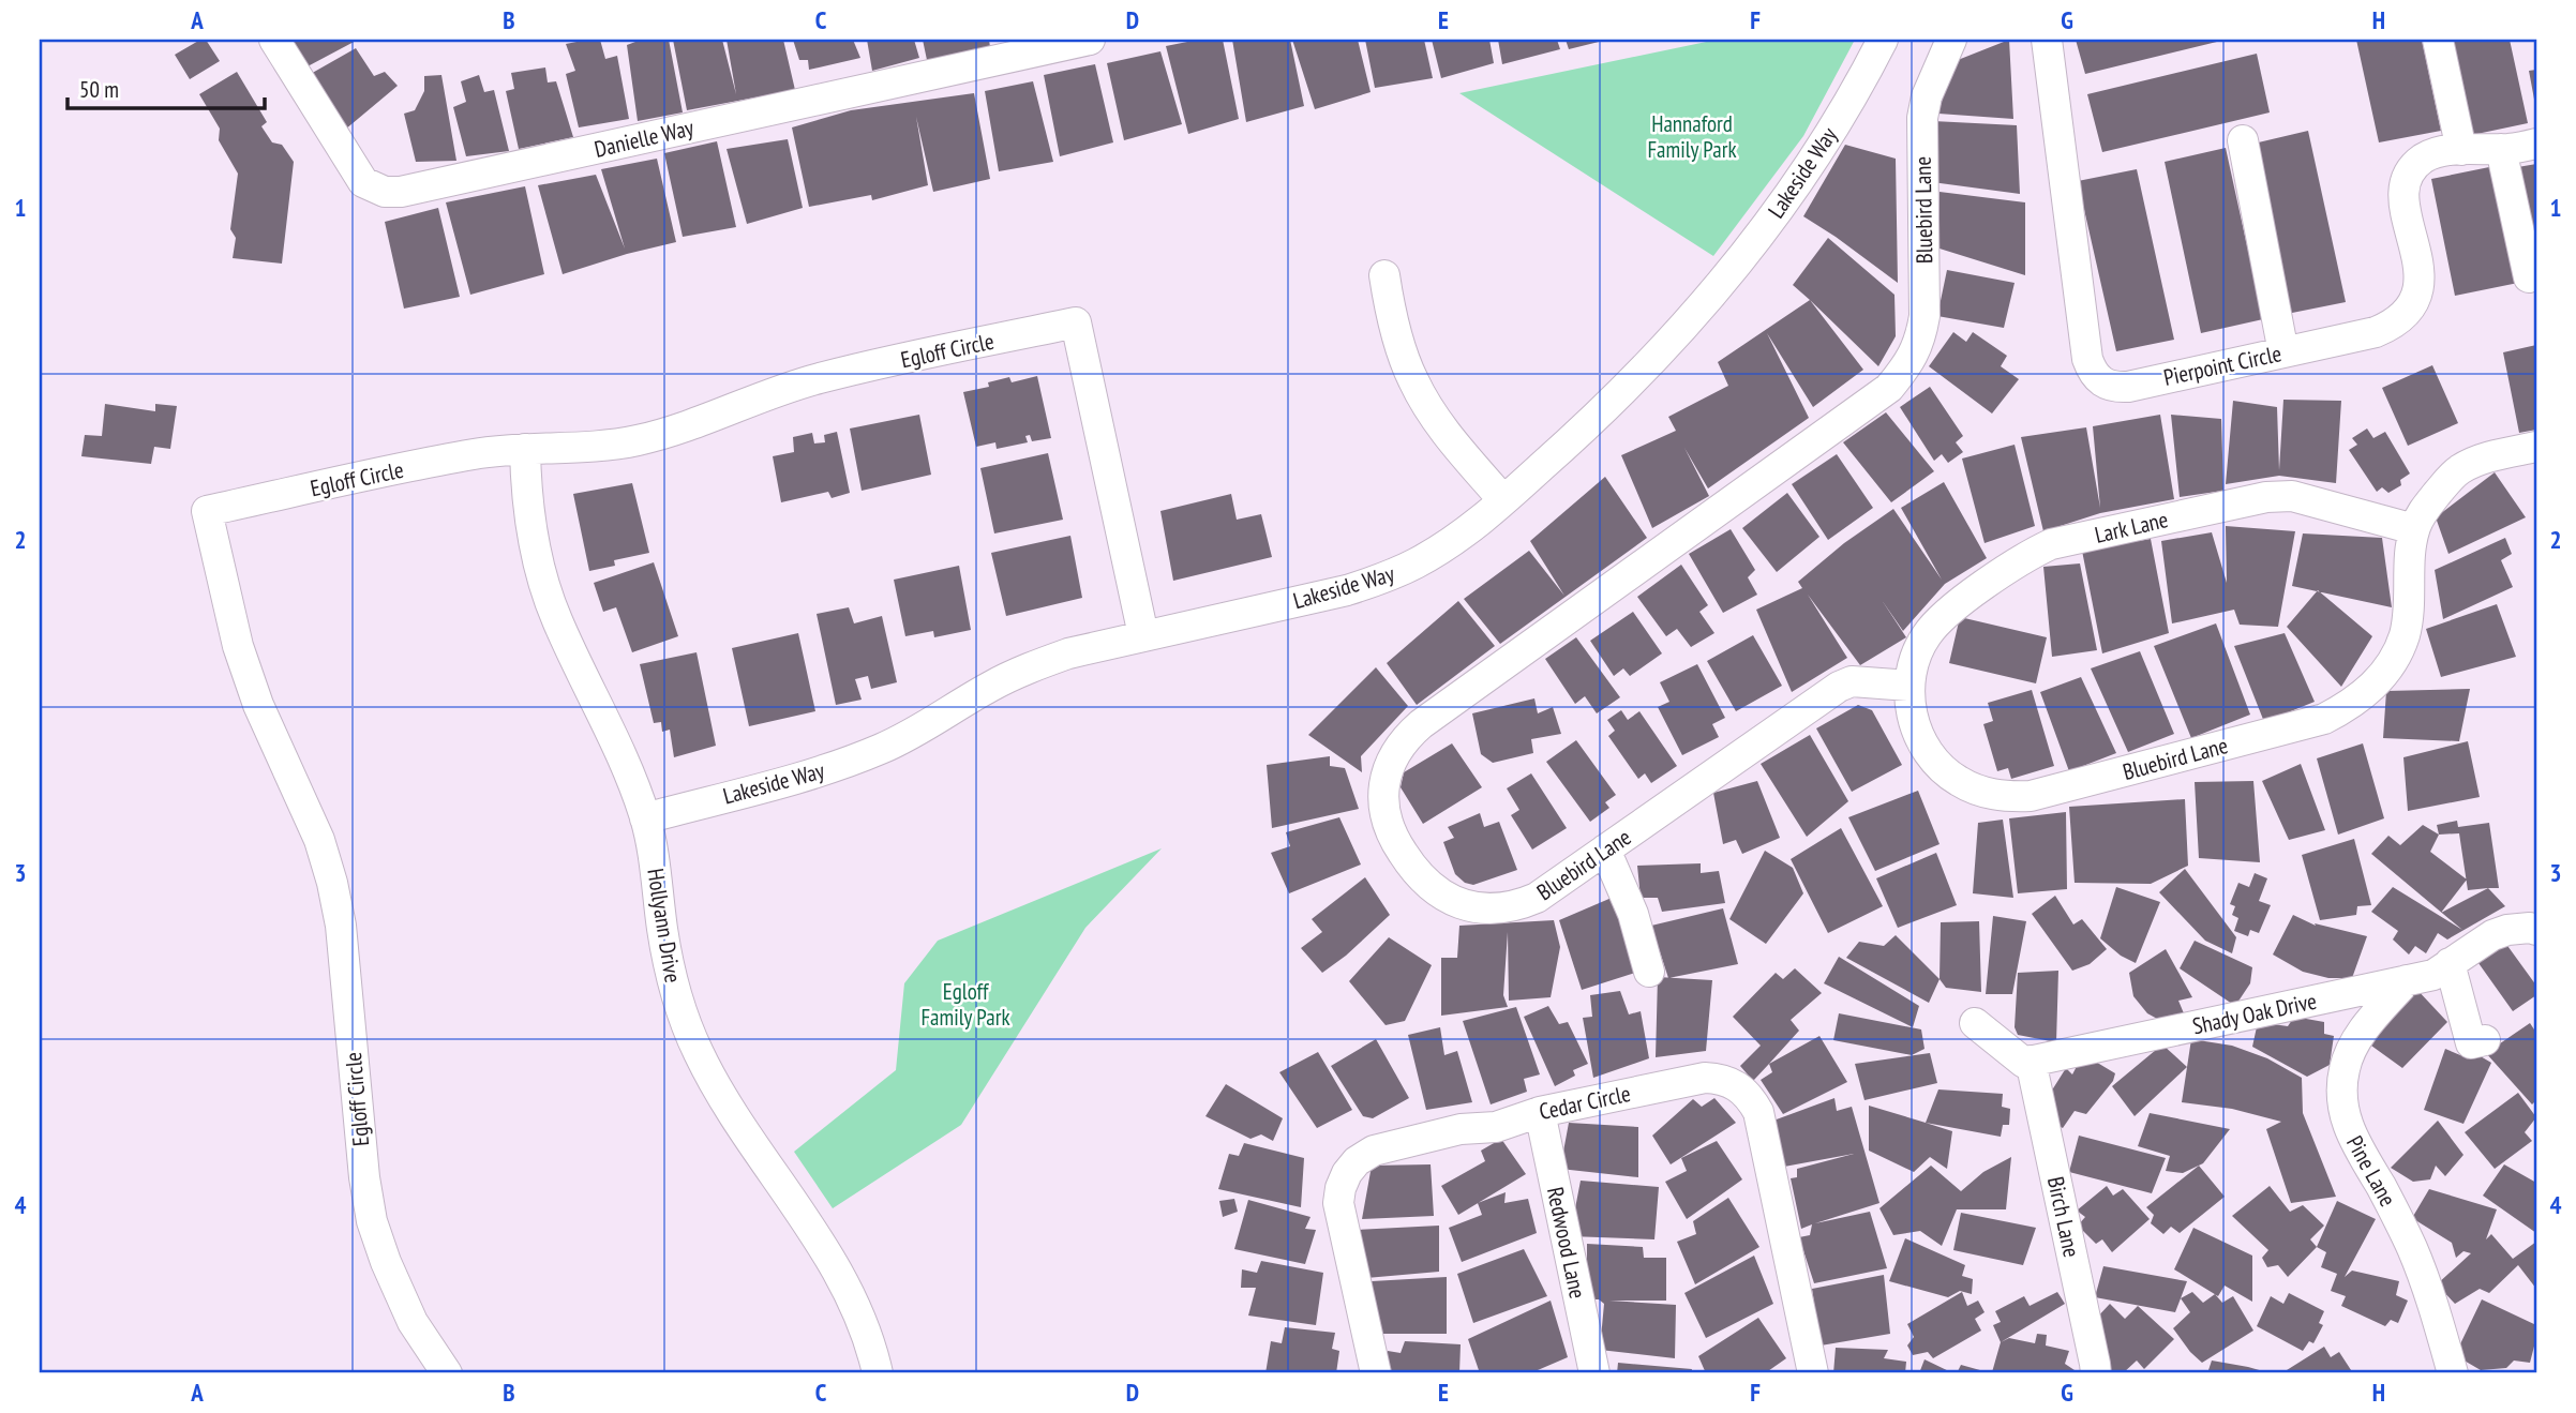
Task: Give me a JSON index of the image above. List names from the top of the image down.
{
  "streets": {
    "street": [
      "Danielle Way",
      "Lakeside Way",
      "Bluebird Lane",
      "Egloff Circle",
      "Pierpoint Circle",
      "Lark Lane",
      "Hollyann Drive",
      "Shady Oak Drive",
      "Cedar Circle",
      "Pine Lane",
      "Birch Lane",
      "Redwood Lane"
    ]
  },
  "crossings": [
    ["Lakeside Way", "Egloff Circle"],
    ["Lakeside Way", "Hollyann Drive"],
    ["Bluebird Lane", "Lark Lane"],
    ["Egloff Circle", "Hollyann Drive"],
    ["Shady Oak Drive", "Pine Lane"],
    ["Shady Oak Drive", "Birch Lane"],
    ["Cedar Circle", "Redwood Lane"]
  ],
  "parks": ["Hannaford Family Park", "Egloff Family Park"],
  "scale_bar": "50 m",
  "grid": {
    "columns": [
      "A",
      "B",
      "C",
      "D",
      "E",
      "F",
      "G",
      "H"
    ],
    "rows": [
      "1",
      "2",
      "3",
      "4"
    ]
  }
}
